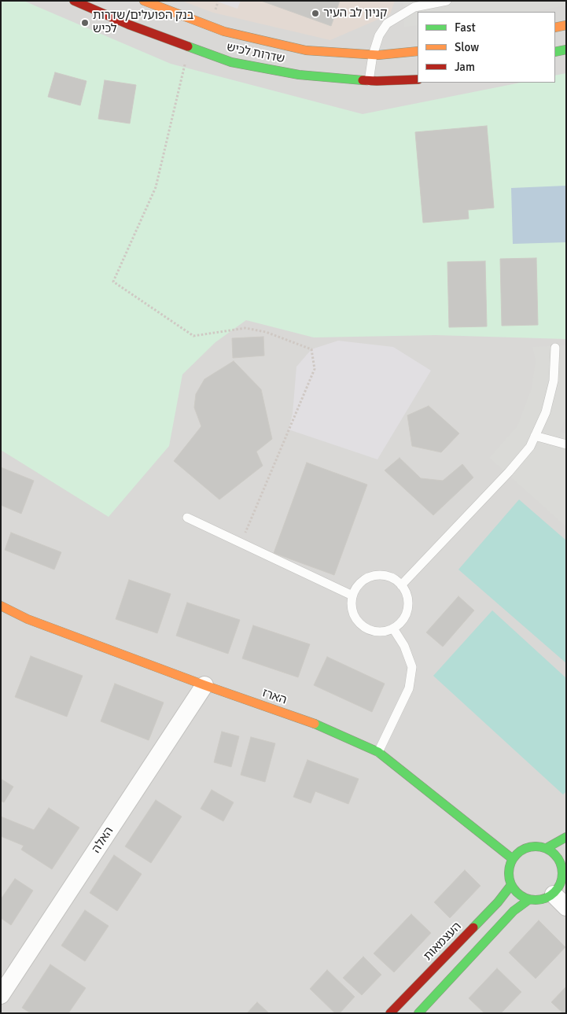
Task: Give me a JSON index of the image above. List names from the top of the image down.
{
  "streets": {
    "street": [
      "שדרות לכיש",
      "הארז",
      "האלה",
      "העצמאות"
    ]
  },
  "crossings": [
    ["הארז", "האלה"],
    ["הארז", "העצמאות"]
  ],
  "places": ["קניון לב העיר", "בנק הפועלים/שדרות לכיש"],
  "legend": ["Fast", "Slow", "Jam"]
}
